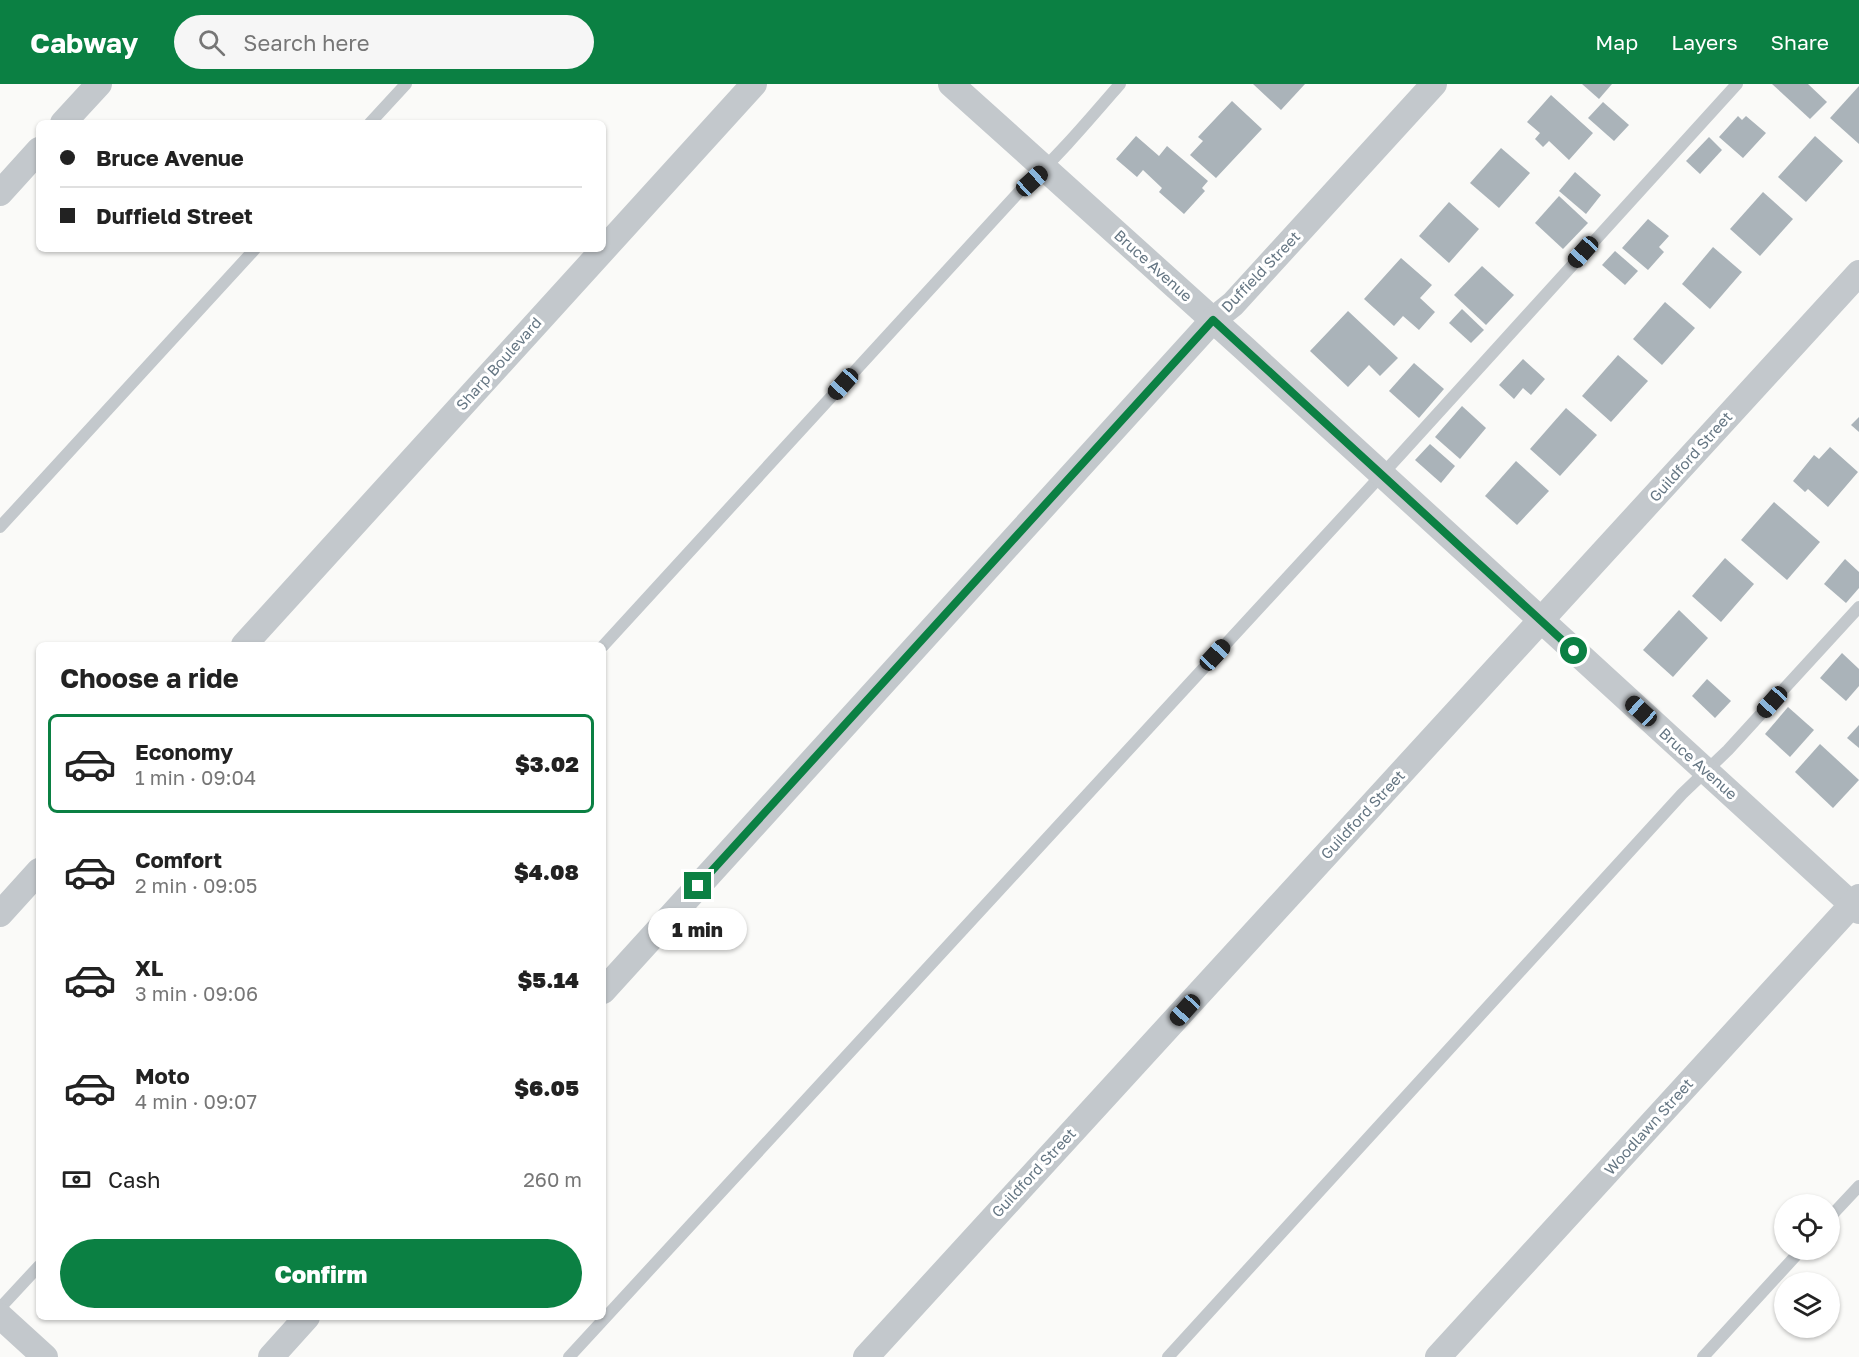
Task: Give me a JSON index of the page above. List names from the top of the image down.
{
  "streets": {
    "street": [
      "Bruce Avenue",
      "Duffield Street",
      "Sharp Boulevard",
      "Guildford Street",
      "Woodlawn Street"
    ]
  },
  "crossings": [
    ["Bruce Avenue", "Duffield Street"],
    ["Bruce Avenue", "Guildford Street"],
    ["Bruce Avenue", "Woodlawn Street"]
  ],
  "page": {
    "header": "Cabway",
    "search": "Search here",
    "nav": ["Map", "Layers", "Share"],
    "banner": ["Bruce Avenue", "Duffield Street"],
    "heading": "Choose a ride",
    "list": [
      {
        "name": "Economy",
        "note": "1 min · 09:04",
        "value": "$3.02"
      },
      {
        "name": "Comfort",
        "note": "2 min · 09:05",
        "value": "$4.08"
      },
      {
        "name": "XL",
        "note": "3 min · 09:06",
        "value": "$5.14"
      },
      {
        "name": "Moto",
        "note": "4 min · 09:07",
        "value": "$6.05"
      }
    ],
    "bubble": "1 min",
    "pay": ["Cash", "260 m"],
    "buttons": "Confirm"
  }
}
